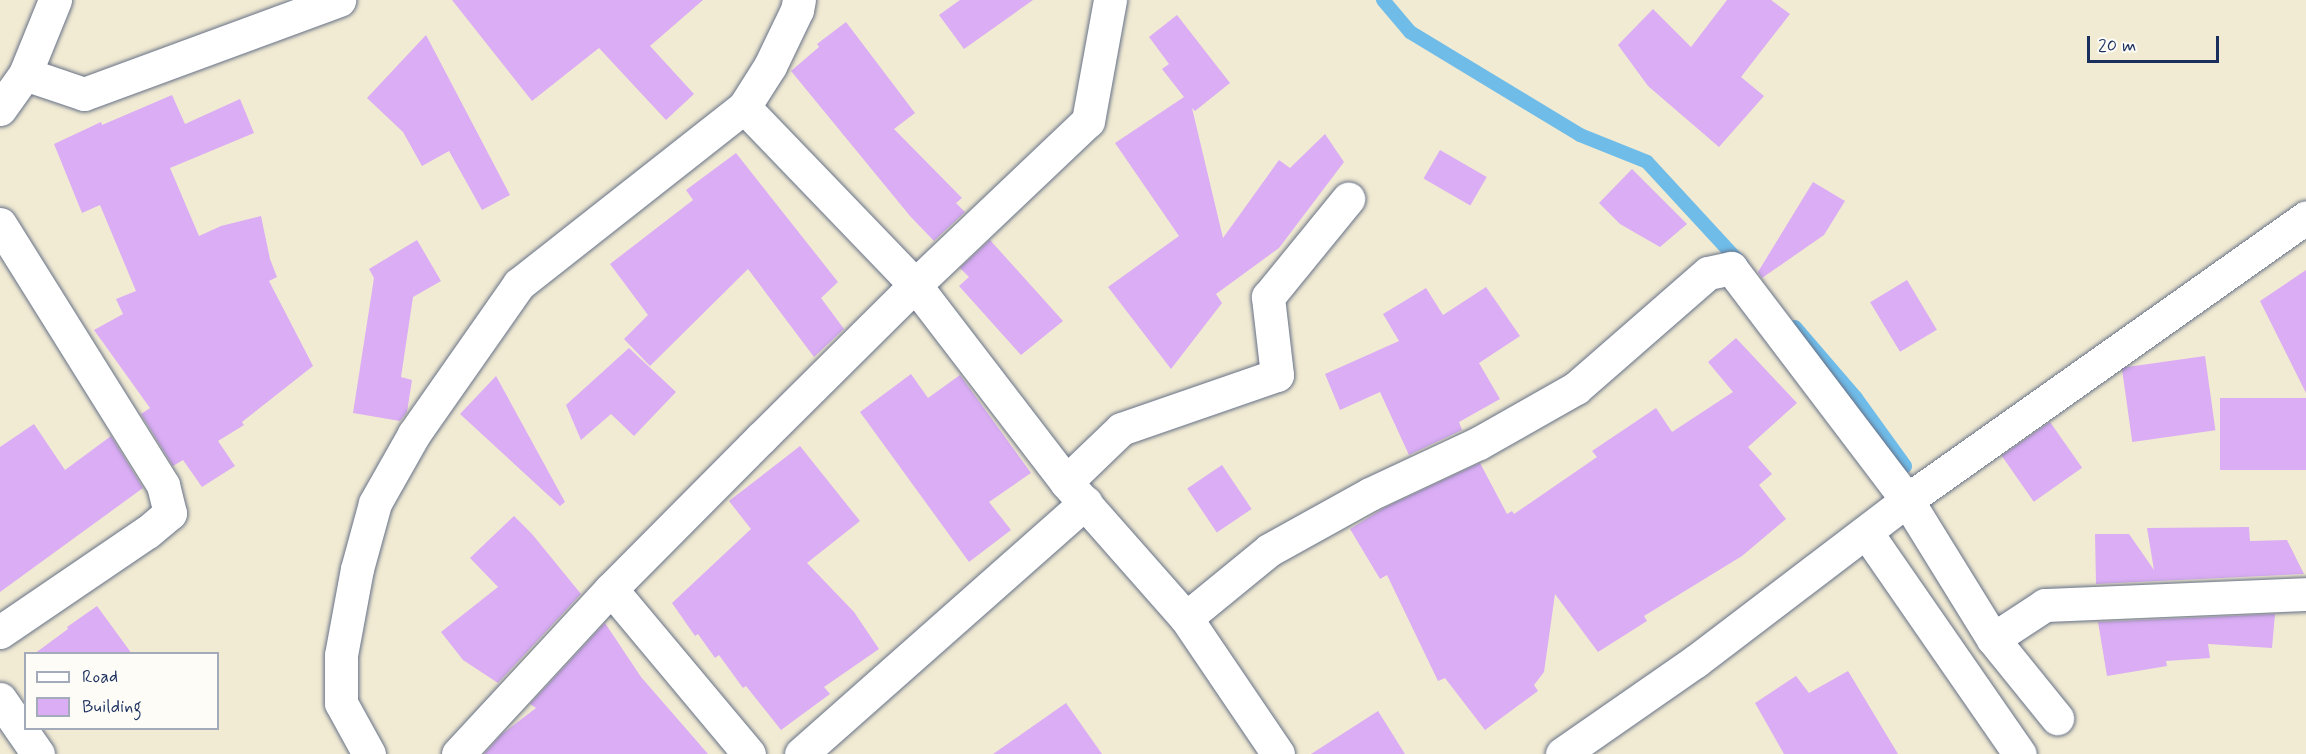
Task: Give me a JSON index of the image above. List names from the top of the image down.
{
  "legend": ["Road", "Building"],
  "scale_bar": "20 m"
}
